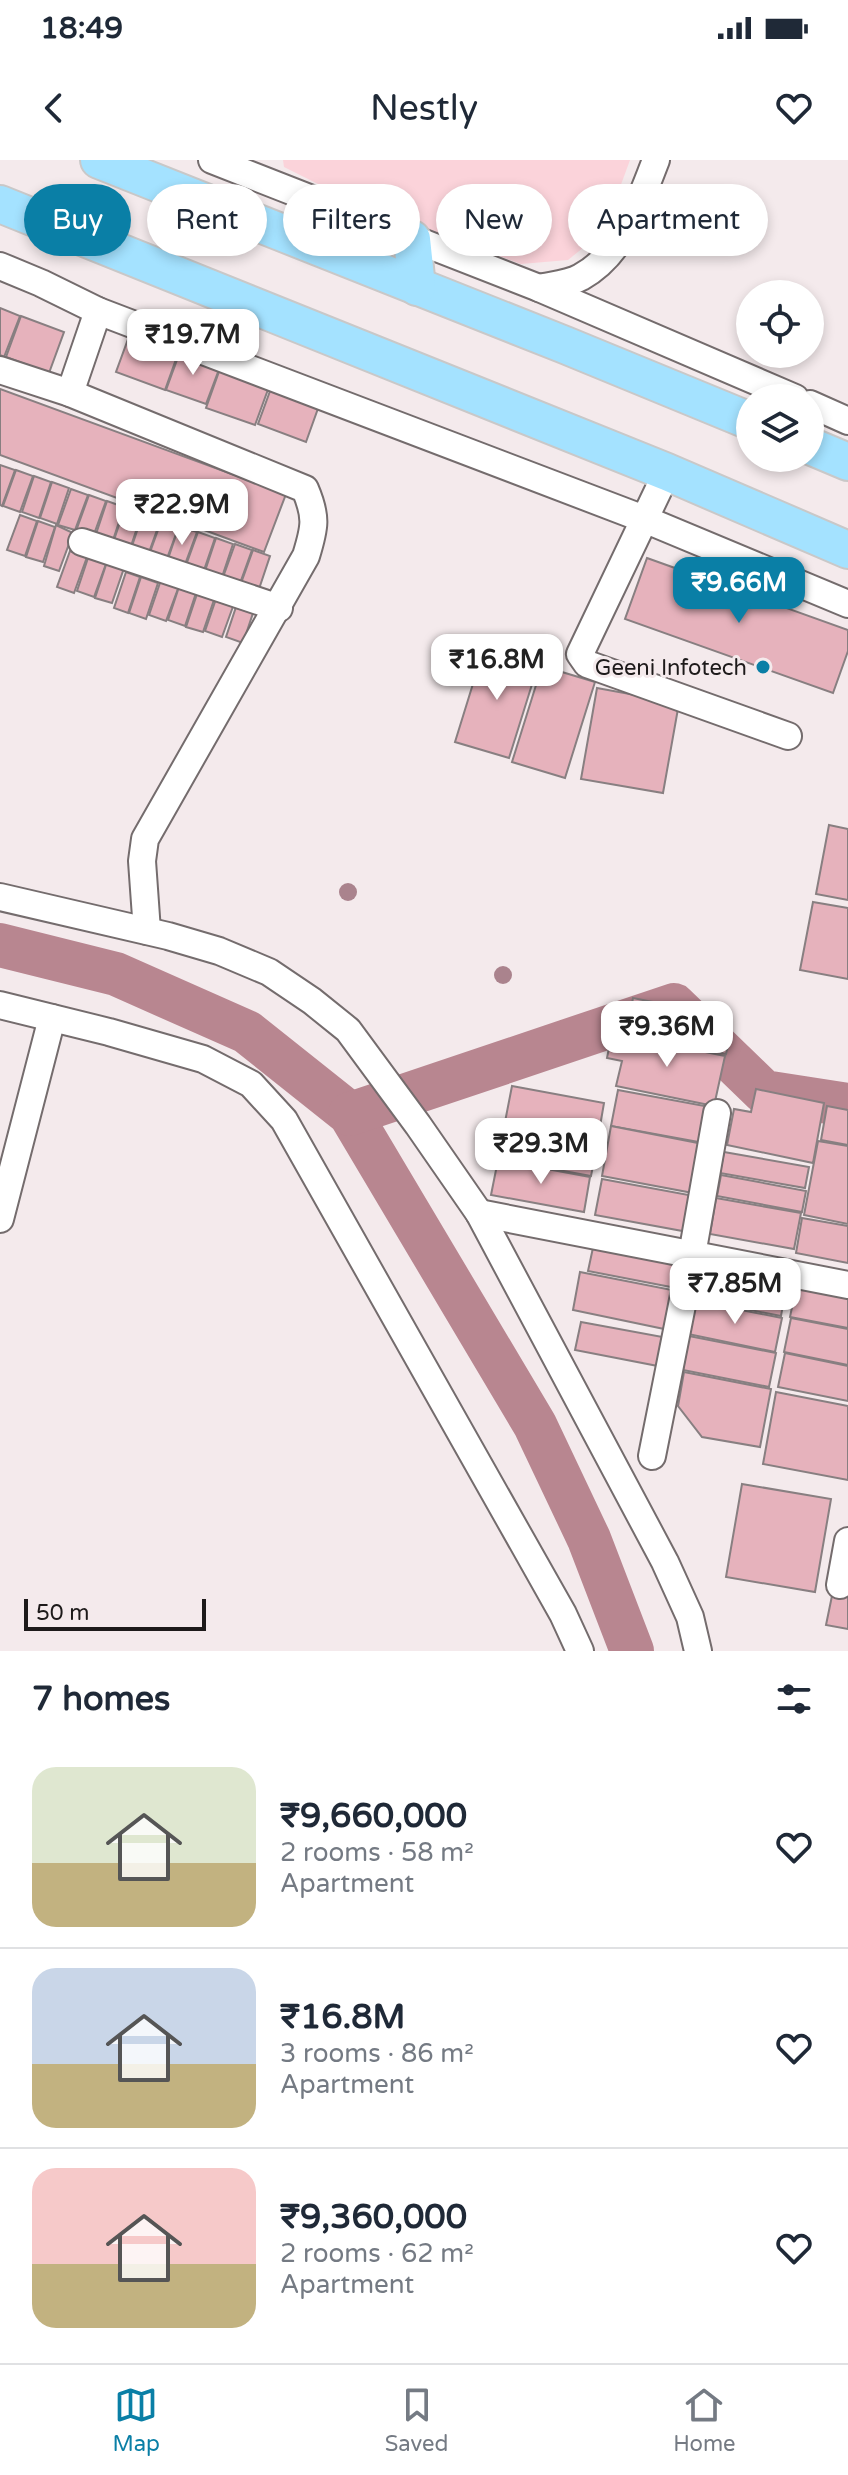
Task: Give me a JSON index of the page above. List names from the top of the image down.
{
  "places": ["Geeni Infotech"],
  "scale_bar": "50 m",
  "page": {
    "status": "18:49",
    "header": "Nestly",
    "chip": [
      "Buy",
      "Rent",
      "Filters",
      "New",
      "Apartment"
    ],
    "price": [
      "₹19.7M",
      "₹22.9M",
      "₹9.66M",
      "₹16.8M",
      "₹9.36M",
      "₹29.3M",
      "₹7.85M"
    ],
    "scale": "50 m",
    "heading": "7 homes",
    "list": [
      {
        "name": "₹9,660,000",
        "note": "2 rooms · 58 m² · Apartment"
      },
      {
        "name": "₹16.8M",
        "note": "3 rooms · 86 m² · Apartment"
      },
      {
        "name": "₹9,360,000",
        "note": "2 rooms · 62 m² · Apartment"
      }
    ],
    "tabs": ["Map", "Saved", "Home"]
  }
}
